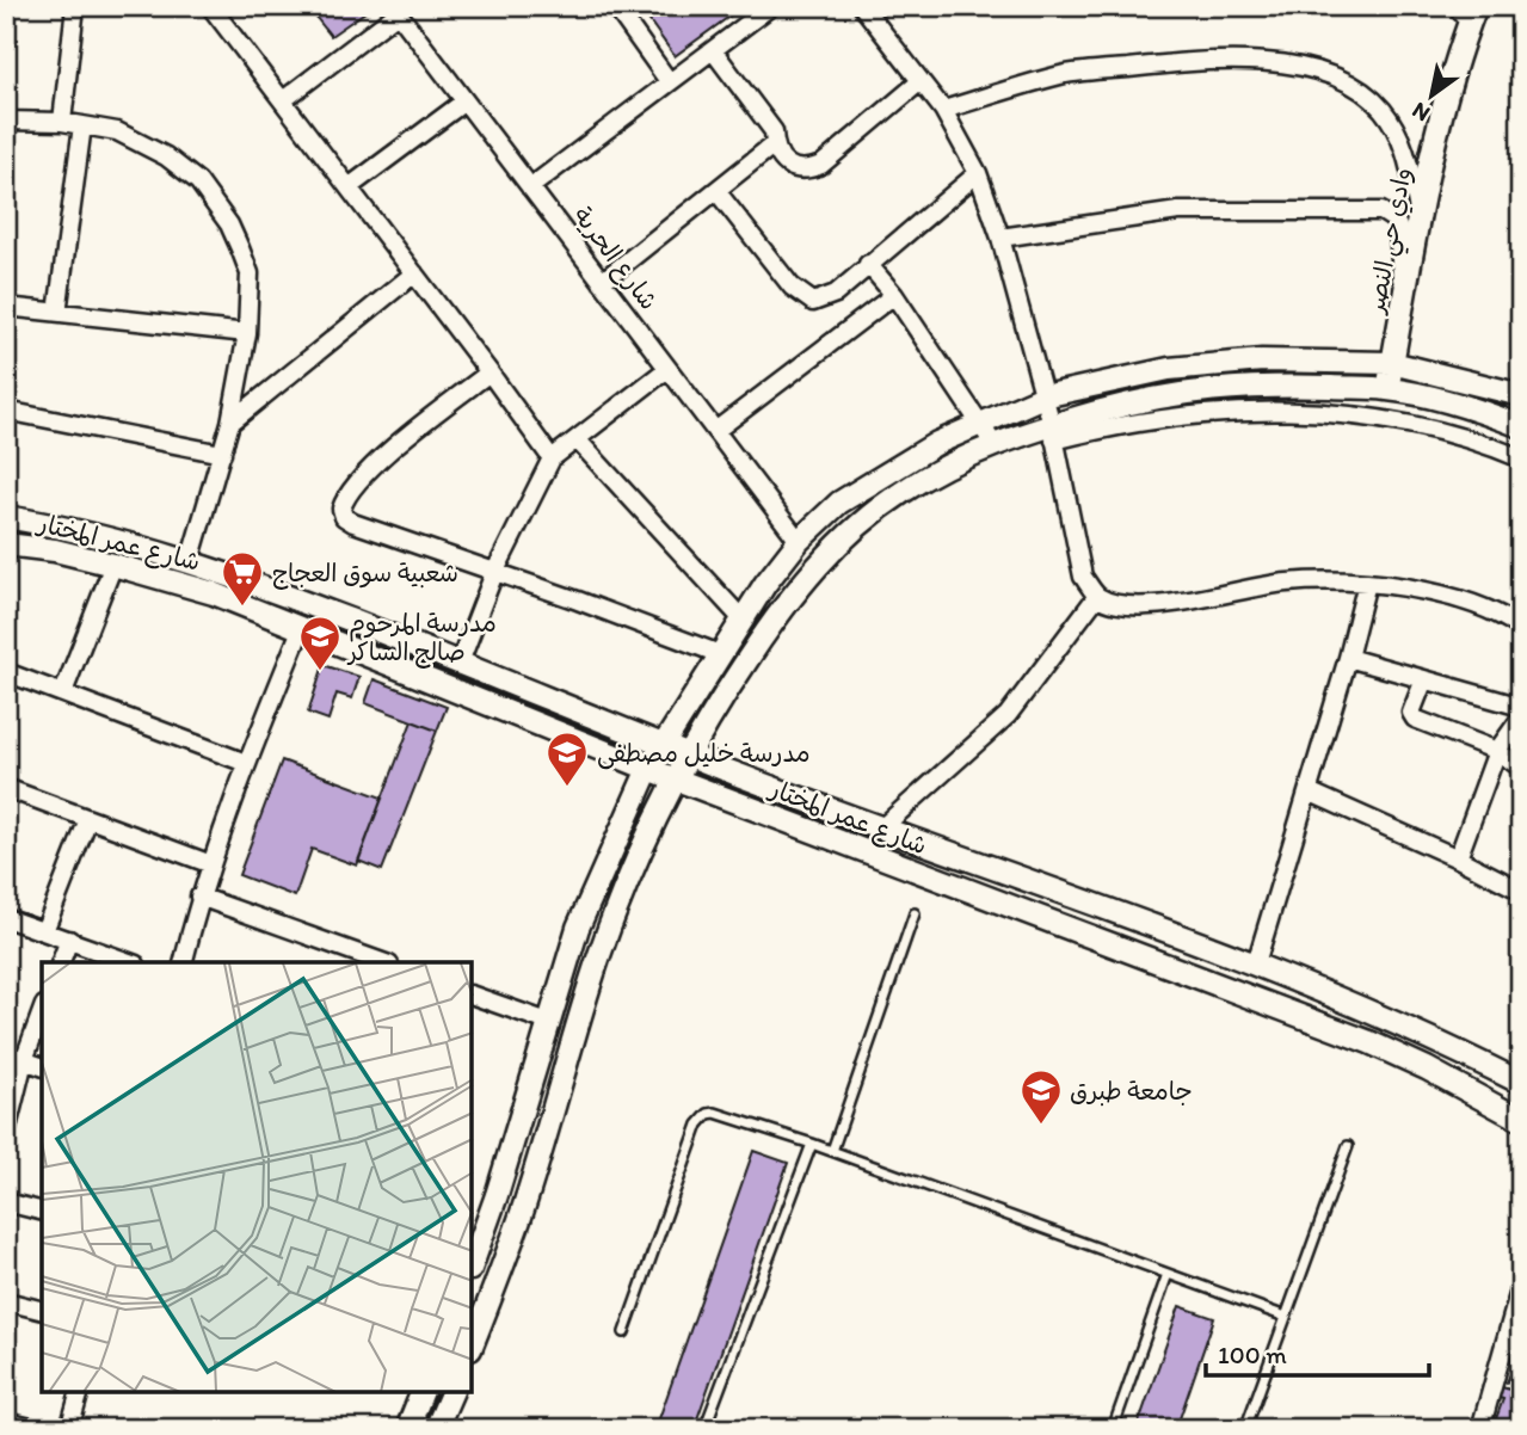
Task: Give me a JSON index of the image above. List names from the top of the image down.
{
  "streets": {
    "street": ["وادي حي النصر", "شارع الحرية", "شارع عمر المختار"]
  },
  "places": {
    "supermarket": ["شعبية سوق العجاج"],
    "school or university": ["مدرسة المرحوم صالح الساكر", "مدرسة خليل مصطفى", "جامعة طبرق"]
  },
  "scale_bar": "100 m",
  "north": "bottom left"
}
